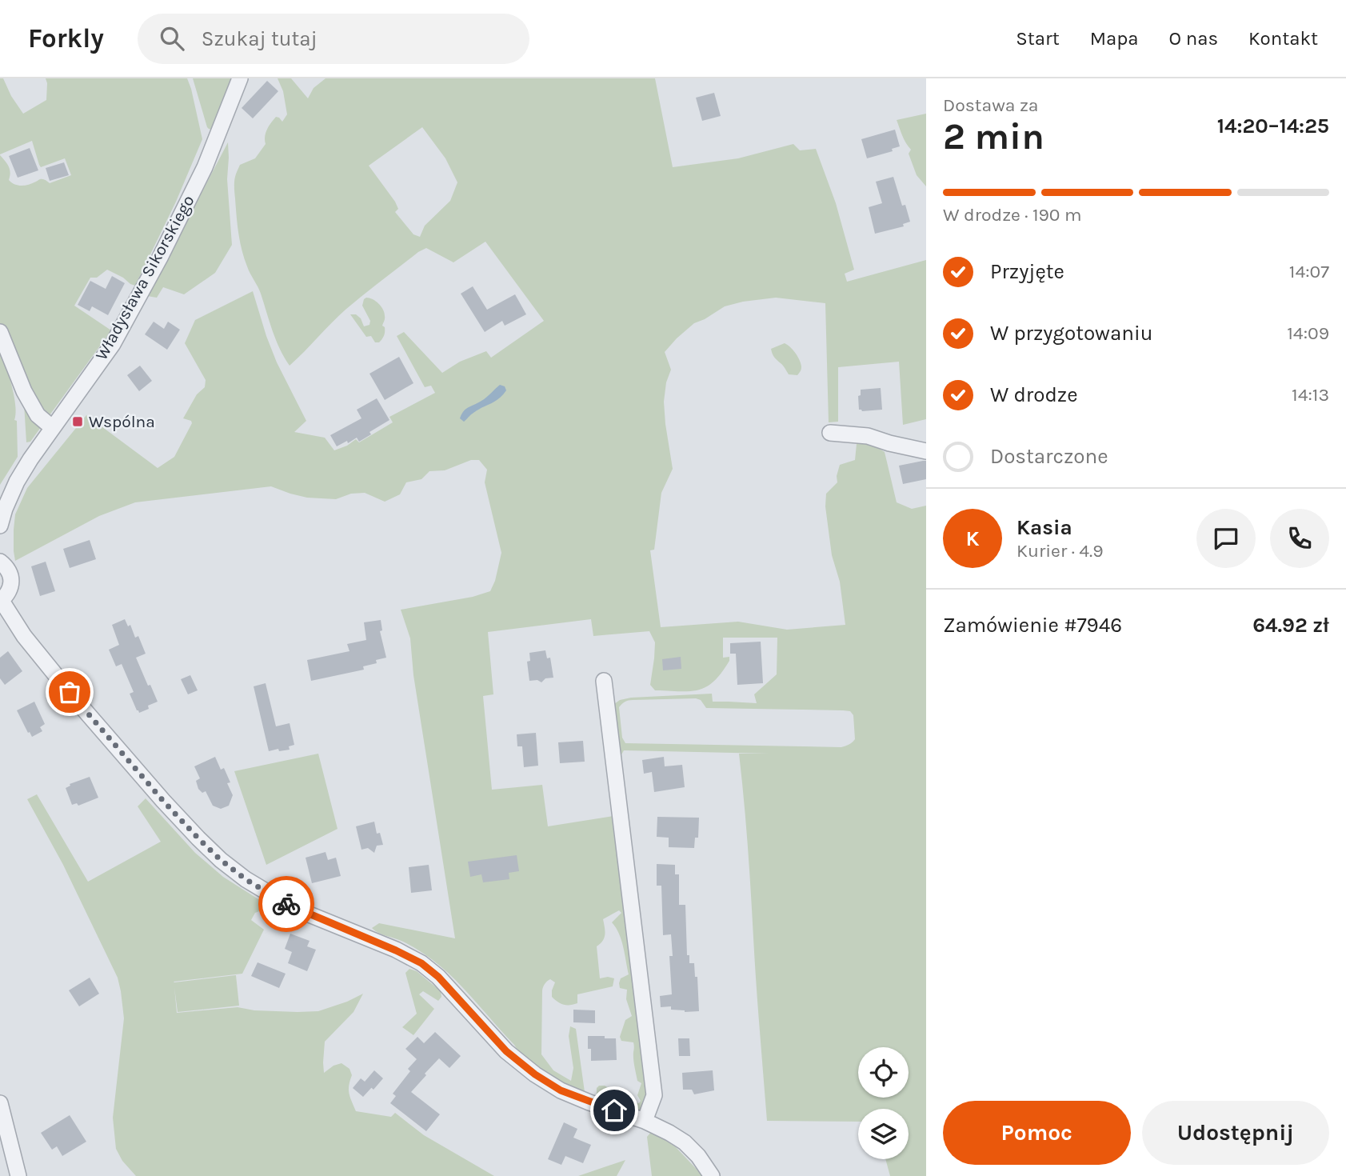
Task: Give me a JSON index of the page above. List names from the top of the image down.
{
  "streets": {
    "street": ["Władysława Sikorskiego"]
  },
  "places": {
    "transit": ["Wspólna"]
  },
  "page": {
    "header": "Forkly",
    "search": "Szukaj tutaj",
    "nav": [
      "Start",
      "Mapa",
      "O nas",
      "Kontakt"
    ],
    "heading": ["2 min", "Dostawa za", "14:20–14:25"],
    "panel": [
      "Kasia",
      "Kurier · 4.9",
      "Zamówienie #7946",
      "64.92 zł"
    ],
    "bar": "W drodze · 190 m",
    "list": [
      ["Przyjęte", "14:07"],
      ["W przygotowaniu", "14:09"],
      ["W drodze", "14:13"],
      "Dostarczone"
    ],
    "round": "K",
    "buttons": ["Pomoc", "Udostępnij"]
  }
}
